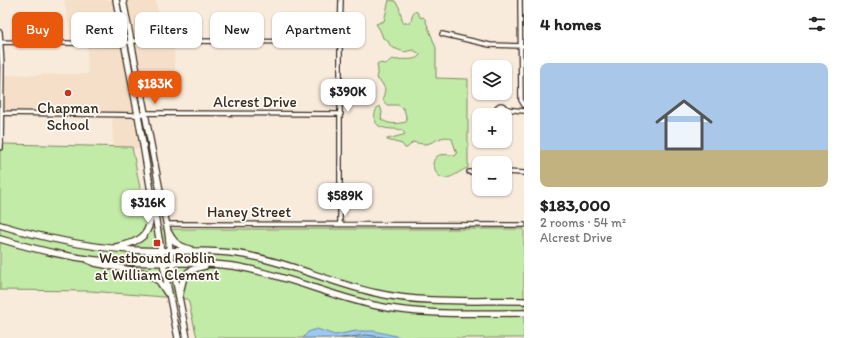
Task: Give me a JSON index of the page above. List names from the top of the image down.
{
  "streets": {
    "street": ["Alcrest Drive", "Haney Street"]
  },
  "places": {
    "other": ["Chapman School"],
    "transit": ["Westbound Roblin at William Clement"]
  },
  "page": {
    "heading": "4 homes",
    "chip": [
      "Buy",
      "Rent",
      "Filters",
      "New",
      "Apartment"
    ],
    "list": [
      {
        "name": "$183,000",
        "note": "2 rooms · 54 m² · Alcrest Drive"
      }
    ],
    "map_buttons": ["+", "−"],
    "price": [
      "$183K",
      "$390K",
      "$589K",
      "$316K"
    ]
  }
}
